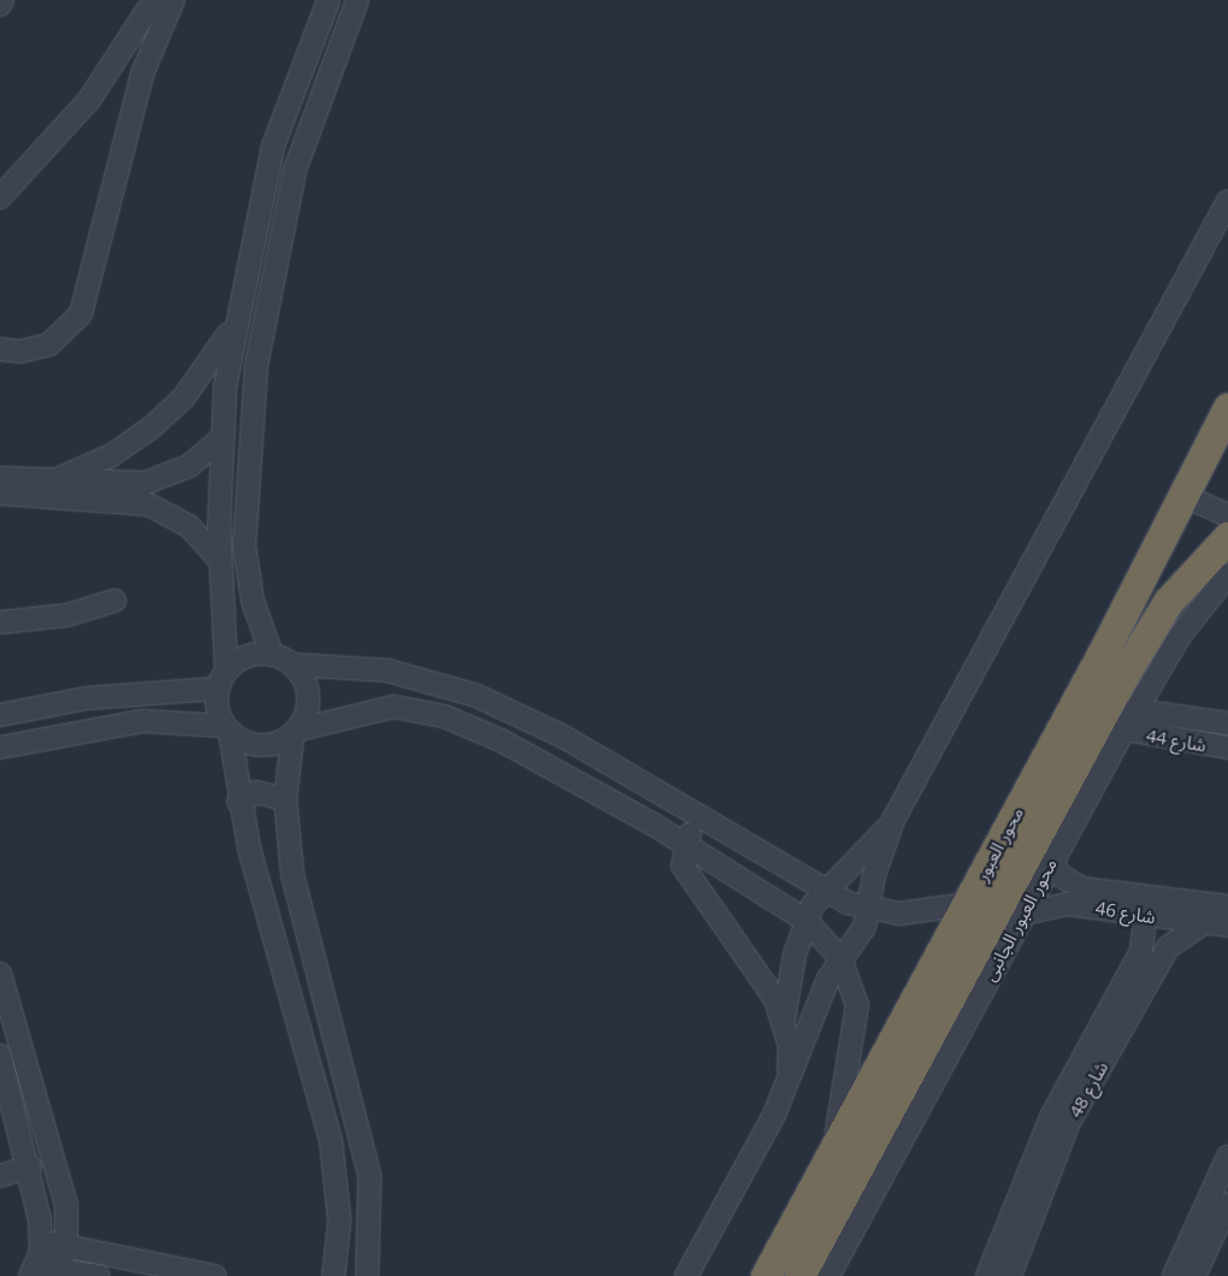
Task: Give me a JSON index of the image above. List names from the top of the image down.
{
  "streets": {
    "highway": ["محور العبور"],
    "street": [
      "شارع 44",
      "شارع 46",
      "محور العبور الجانبى",
      "شارع 48"
    ]
  },
  "crossings": [
    ["شارع 44", "محور العبور الجانبى"],
    ["محور العبور", "محور العبور الجانبى"],
    ["شارع 46", "محور العبور الجانبى"],
    ["شارع 46", "شارع 48"]
  ]
}
